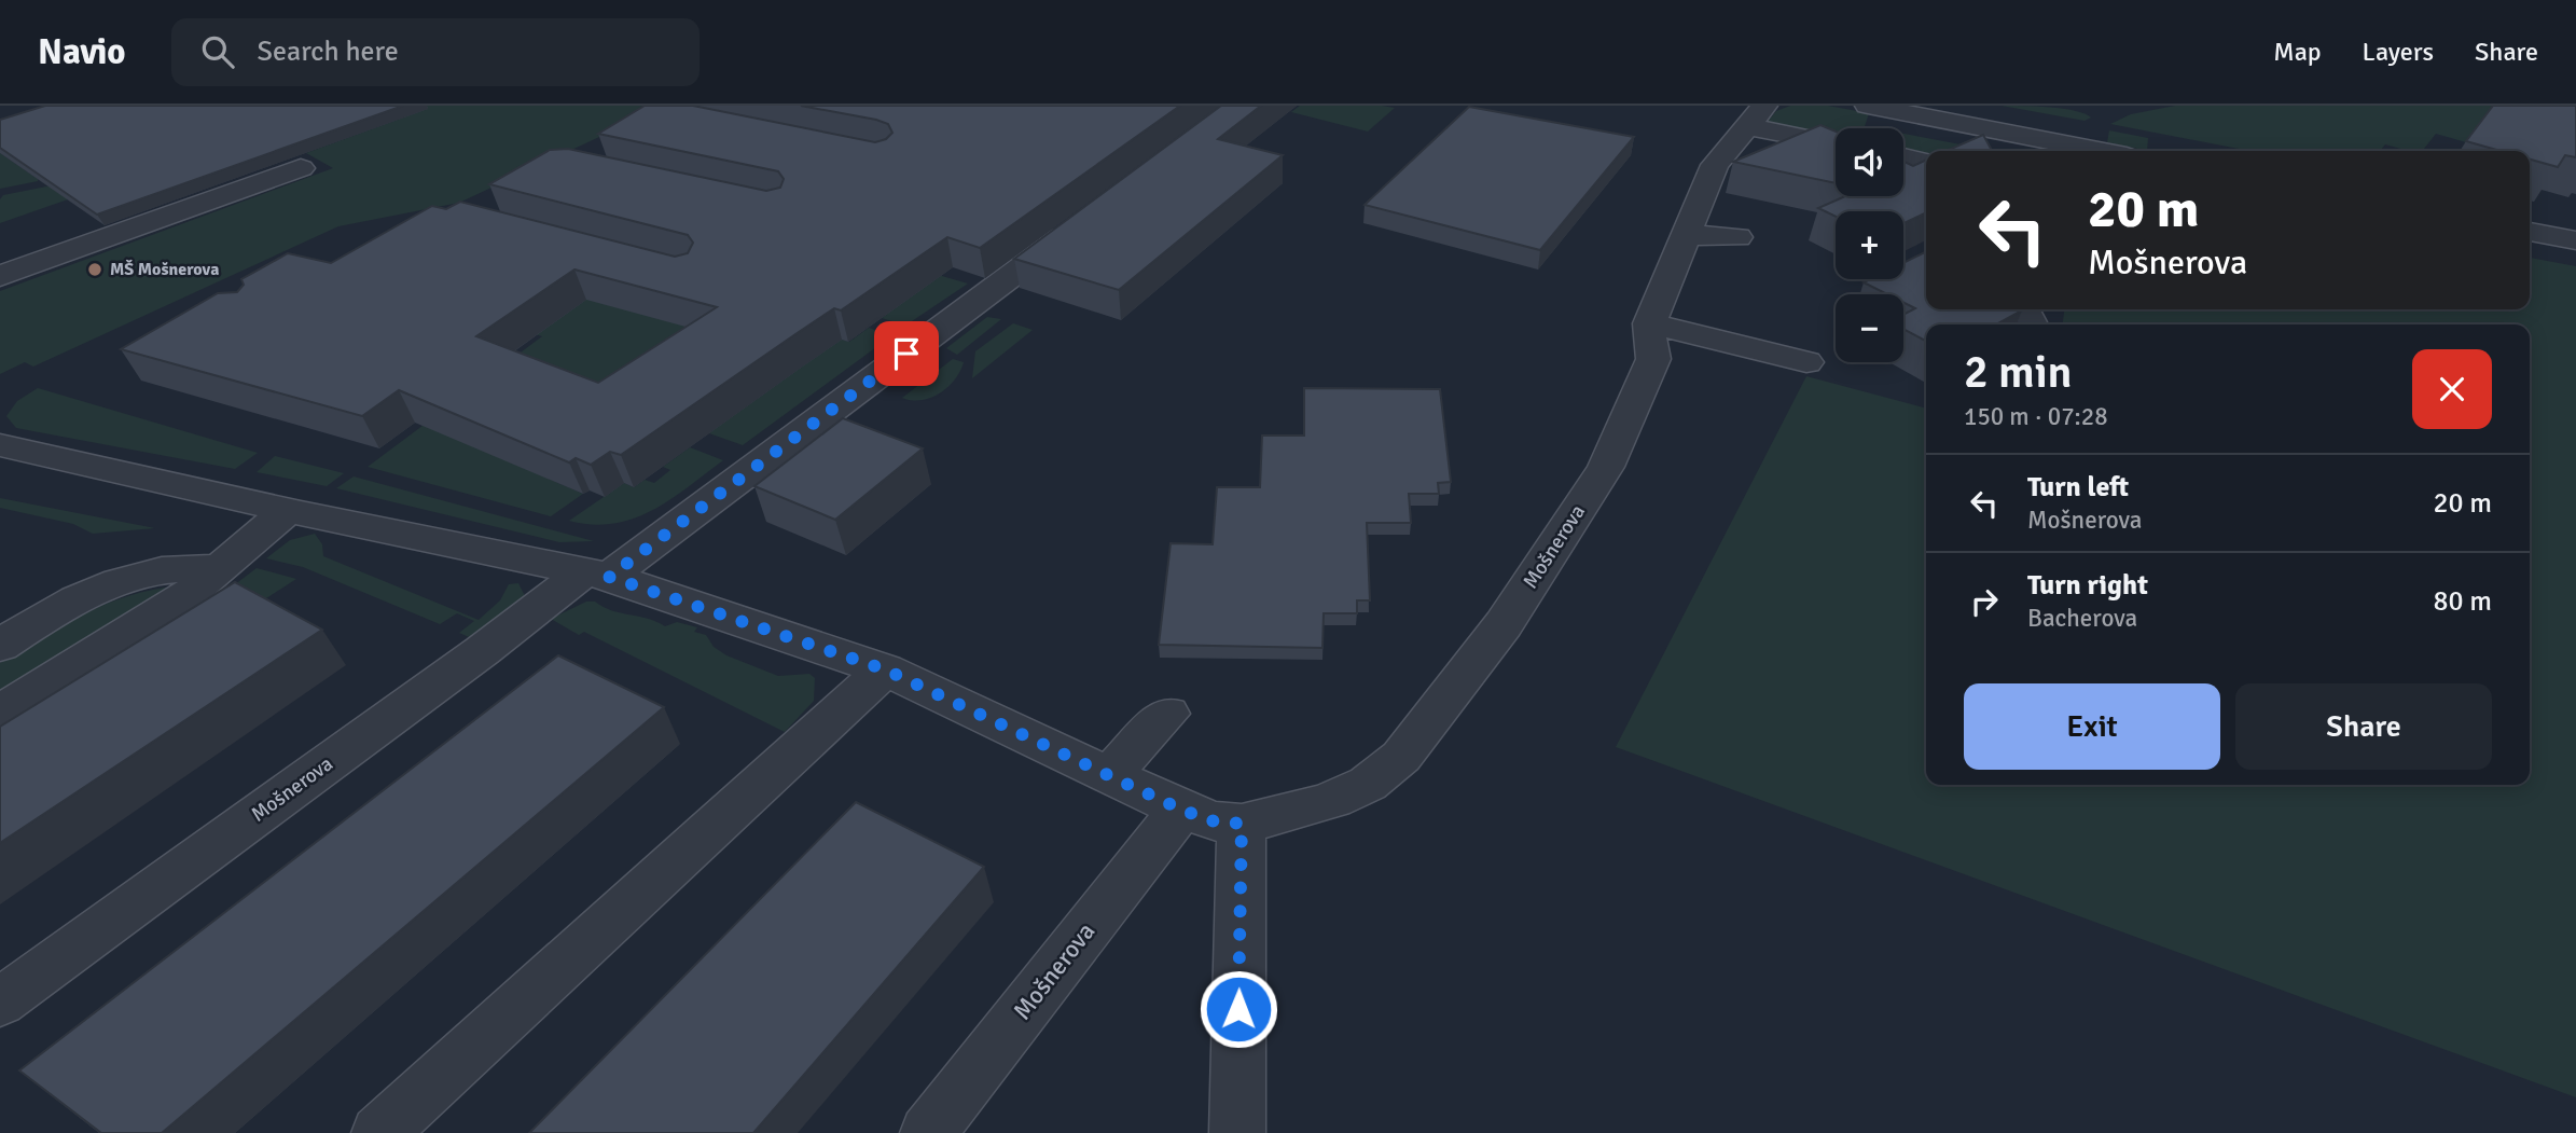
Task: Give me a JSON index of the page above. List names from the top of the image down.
{
  "streets": {
    "street": ["Mošnerova"]
  },
  "places": ["MŠ Mošnerova"],
  "page": {
    "header": "Navio",
    "search": "Search here",
    "nav": ["Map", "Layers", "Share"],
    "map_buttons": ["+", "−"],
    "turn": ["20 m", "Mošnerova"],
    "heading": ["2 min", "150 m · 07:28"],
    "list": [
      {
        "name": "Turn left",
        "note": "Mošnerova",
        "value": "20 m"
      },
      {
        "name": "Turn right",
        "note": "Bacherova",
        "value": "80 m"
      }
    ],
    "buttons": ["Exit", "Share"]
  }
}
